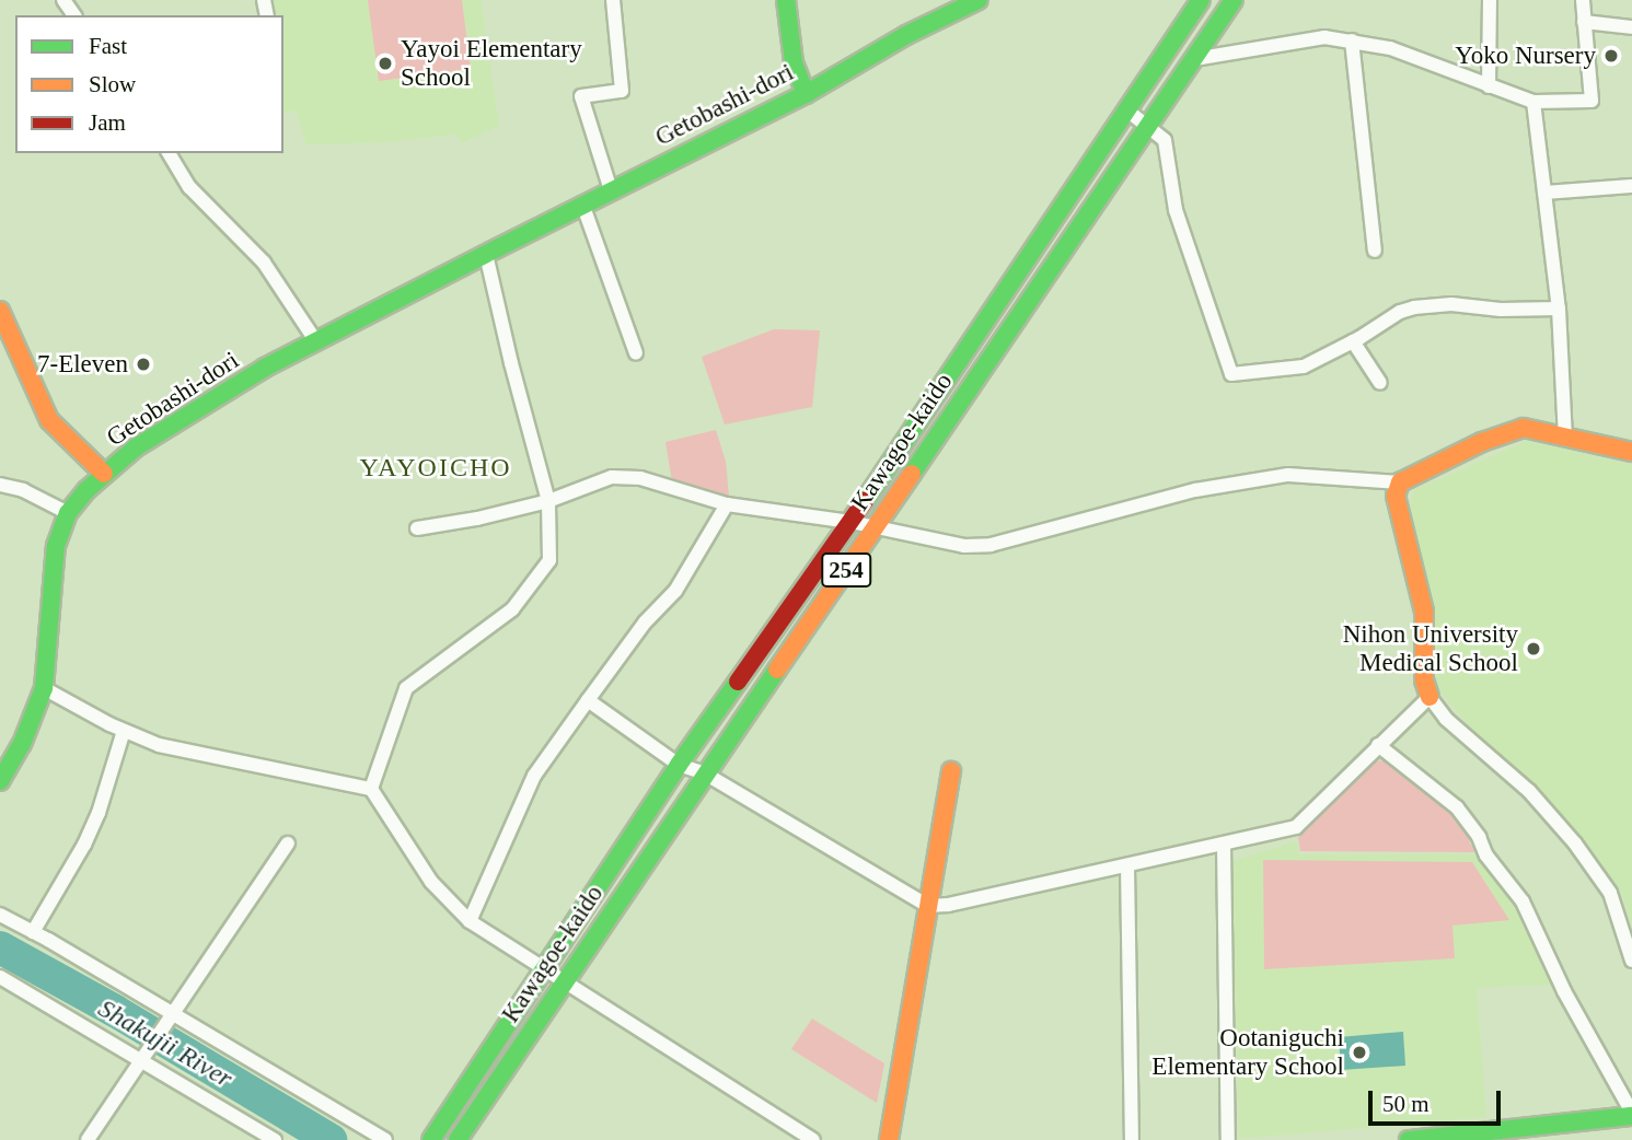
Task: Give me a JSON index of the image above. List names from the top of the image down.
{
  "streets": {
    "main road": ["Getobashi-dori", "Kawagoe-kaido", "254"]
  },
  "districts": ["YAYOICHO"],
  "water": ["Shakujii River"],
  "places": [
    "Yoko Nursery",
    "Yayoi Elementary School",
    "7-Eleven",
    "Nihon University Medical School",
    "Ootaniguchi Elementary School"
  ],
  "legend": ["Fast", "Slow", "Jam"],
  "scale_bar": "50 m"
}
